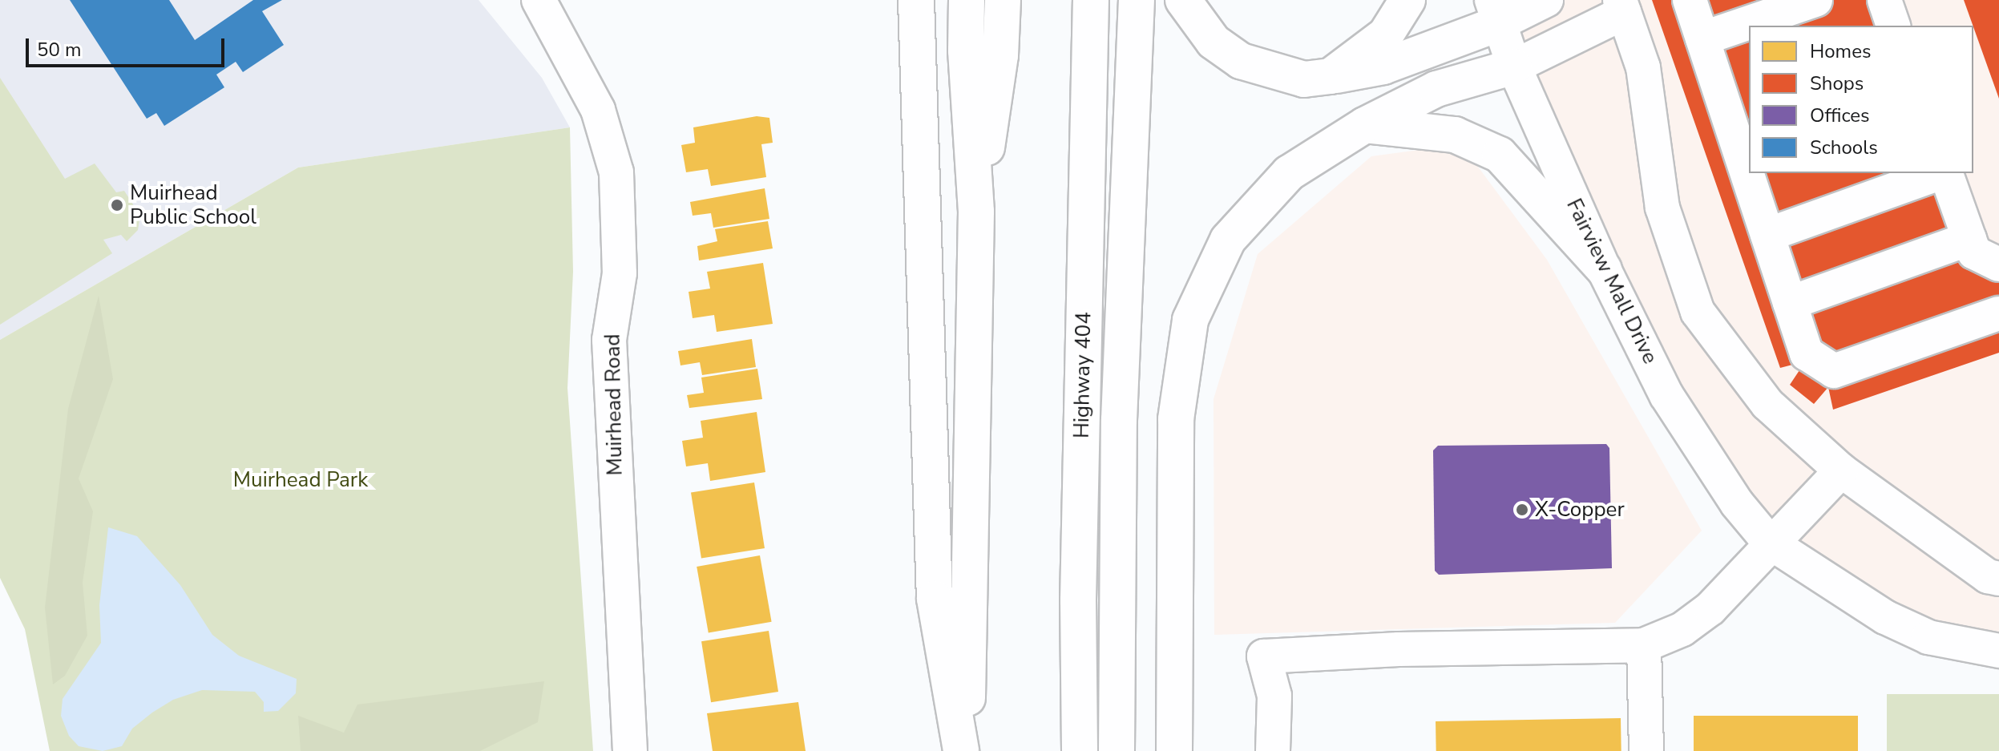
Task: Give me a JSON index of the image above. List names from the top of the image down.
{
  "streets": {
    "highway": ["Highway 404"],
    "street": ["Fairview Mall Drive", "Muirhead Road"]
  },
  "parks": ["Muirhead Park"],
  "places": ["Muirhead Public School", "X-Copper"],
  "legend": [
    "Homes",
    "Shops",
    "Offices",
    "Schools"
  ],
  "scale_bar": "50 m"
}
